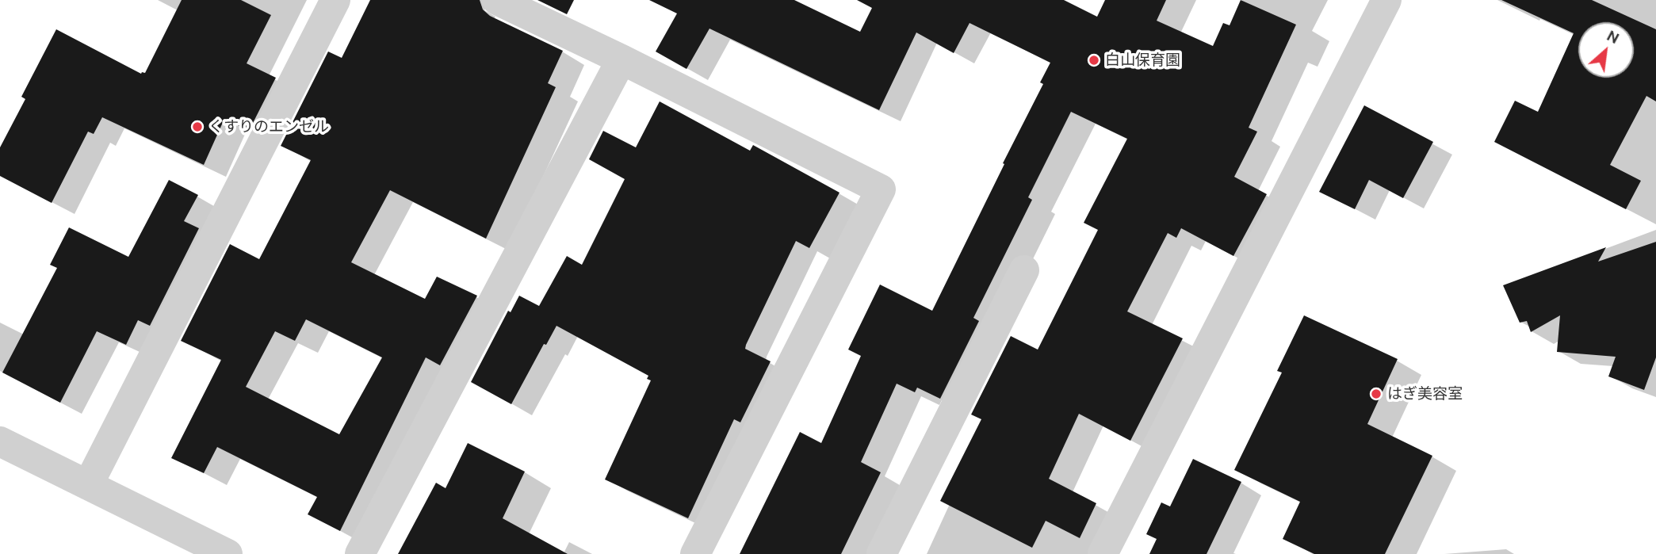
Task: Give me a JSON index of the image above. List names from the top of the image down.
{
  "places": ["白山保育園", "くすりのエンゼル", "はぎ美容室"],
  "north": "top right"
}
